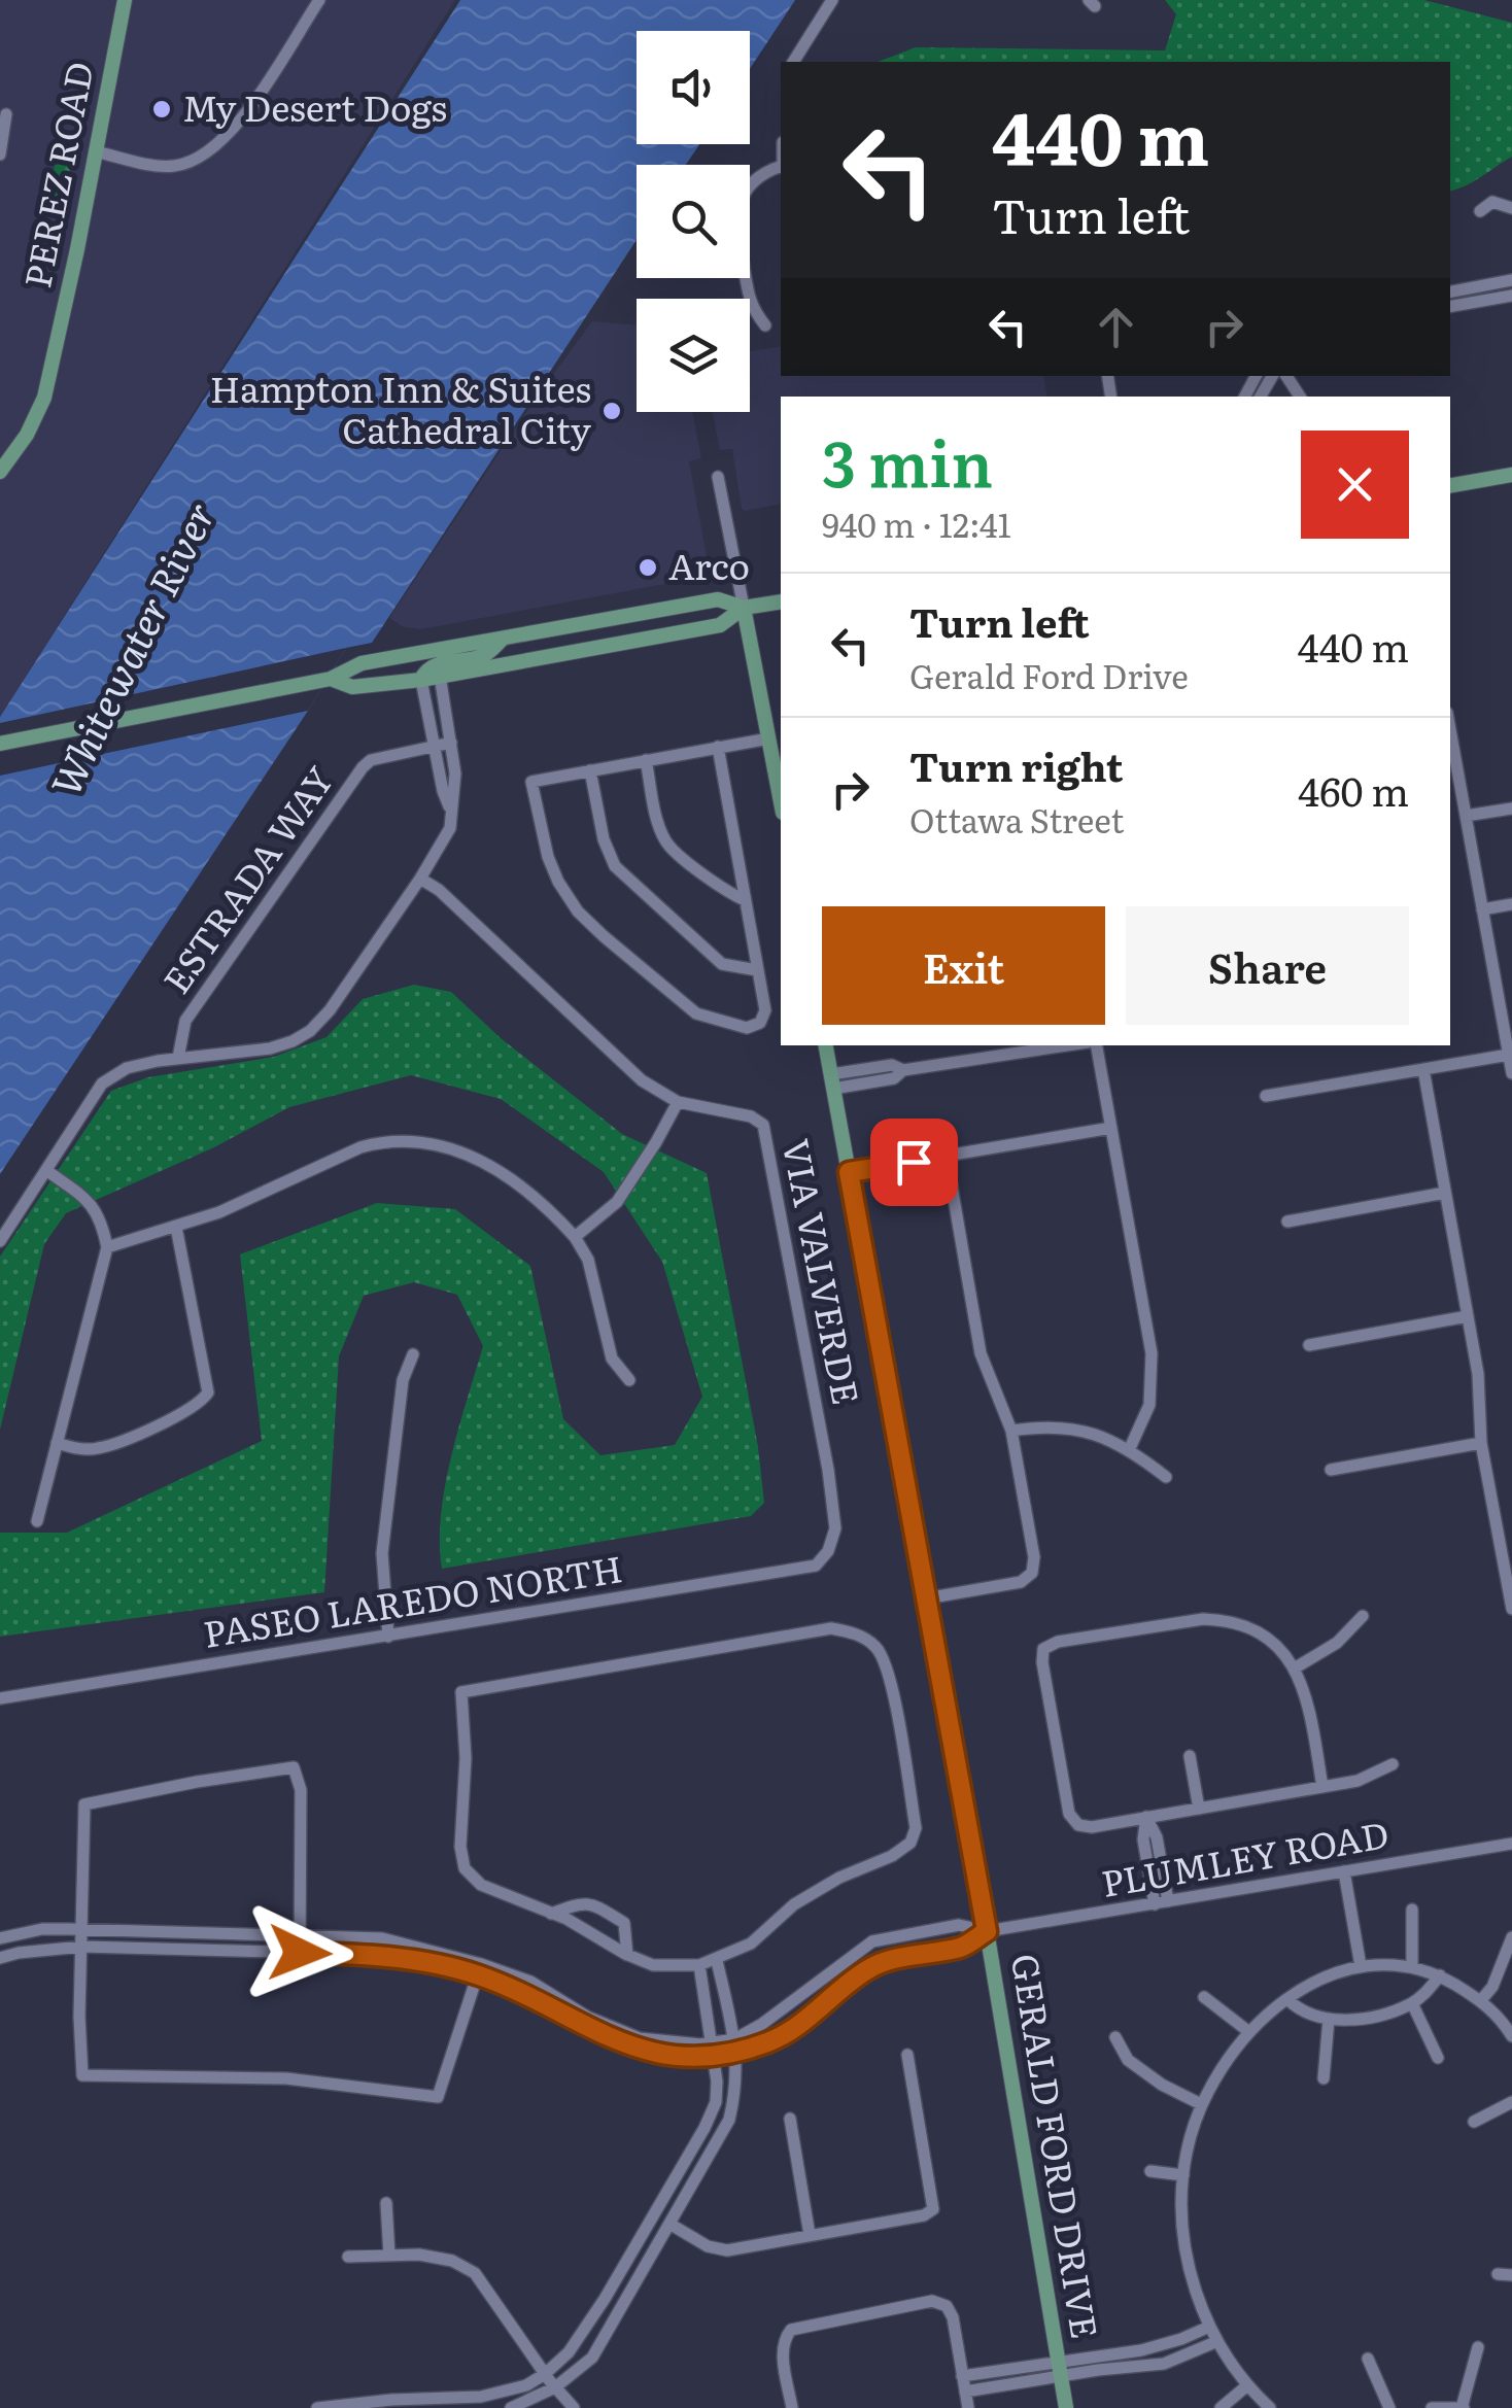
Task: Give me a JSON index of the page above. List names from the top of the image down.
{
  "streets": {
    "main road": ["PEREZ ROAD", "GERALD FORD DRIVE"],
    "street": [
      "ESTRADA WAY",
      "VIA VALVERDE",
      "PASEO LAREDO NORTH",
      "PLUMLEY ROAD"
    ]
  },
  "crossings": [
    ["VIA VALVERDE", "PASEO LAREDO NORTH"],
    ["PLUMLEY ROAD", "GERALD FORD DRIVE"]
  ],
  "water": ["Whitewater River"],
  "places": ["My Desert Dogs", "Hampton Inn & Suites Cathedral City", "Arco"],
  "page": {
    "turn": ["440 m", "Turn left"],
    "heading": ["3 min", "940 m · 12:41"],
    "list": [
      {
        "name": "Turn left",
        "note": "Gerald Ford Drive",
        "value": "440 m"
      },
      {
        "name": "Turn right",
        "note": "Ottawa Street",
        "value": "460 m"
      }
    ],
    "buttons": ["Exit", "Share"]
  }
}
